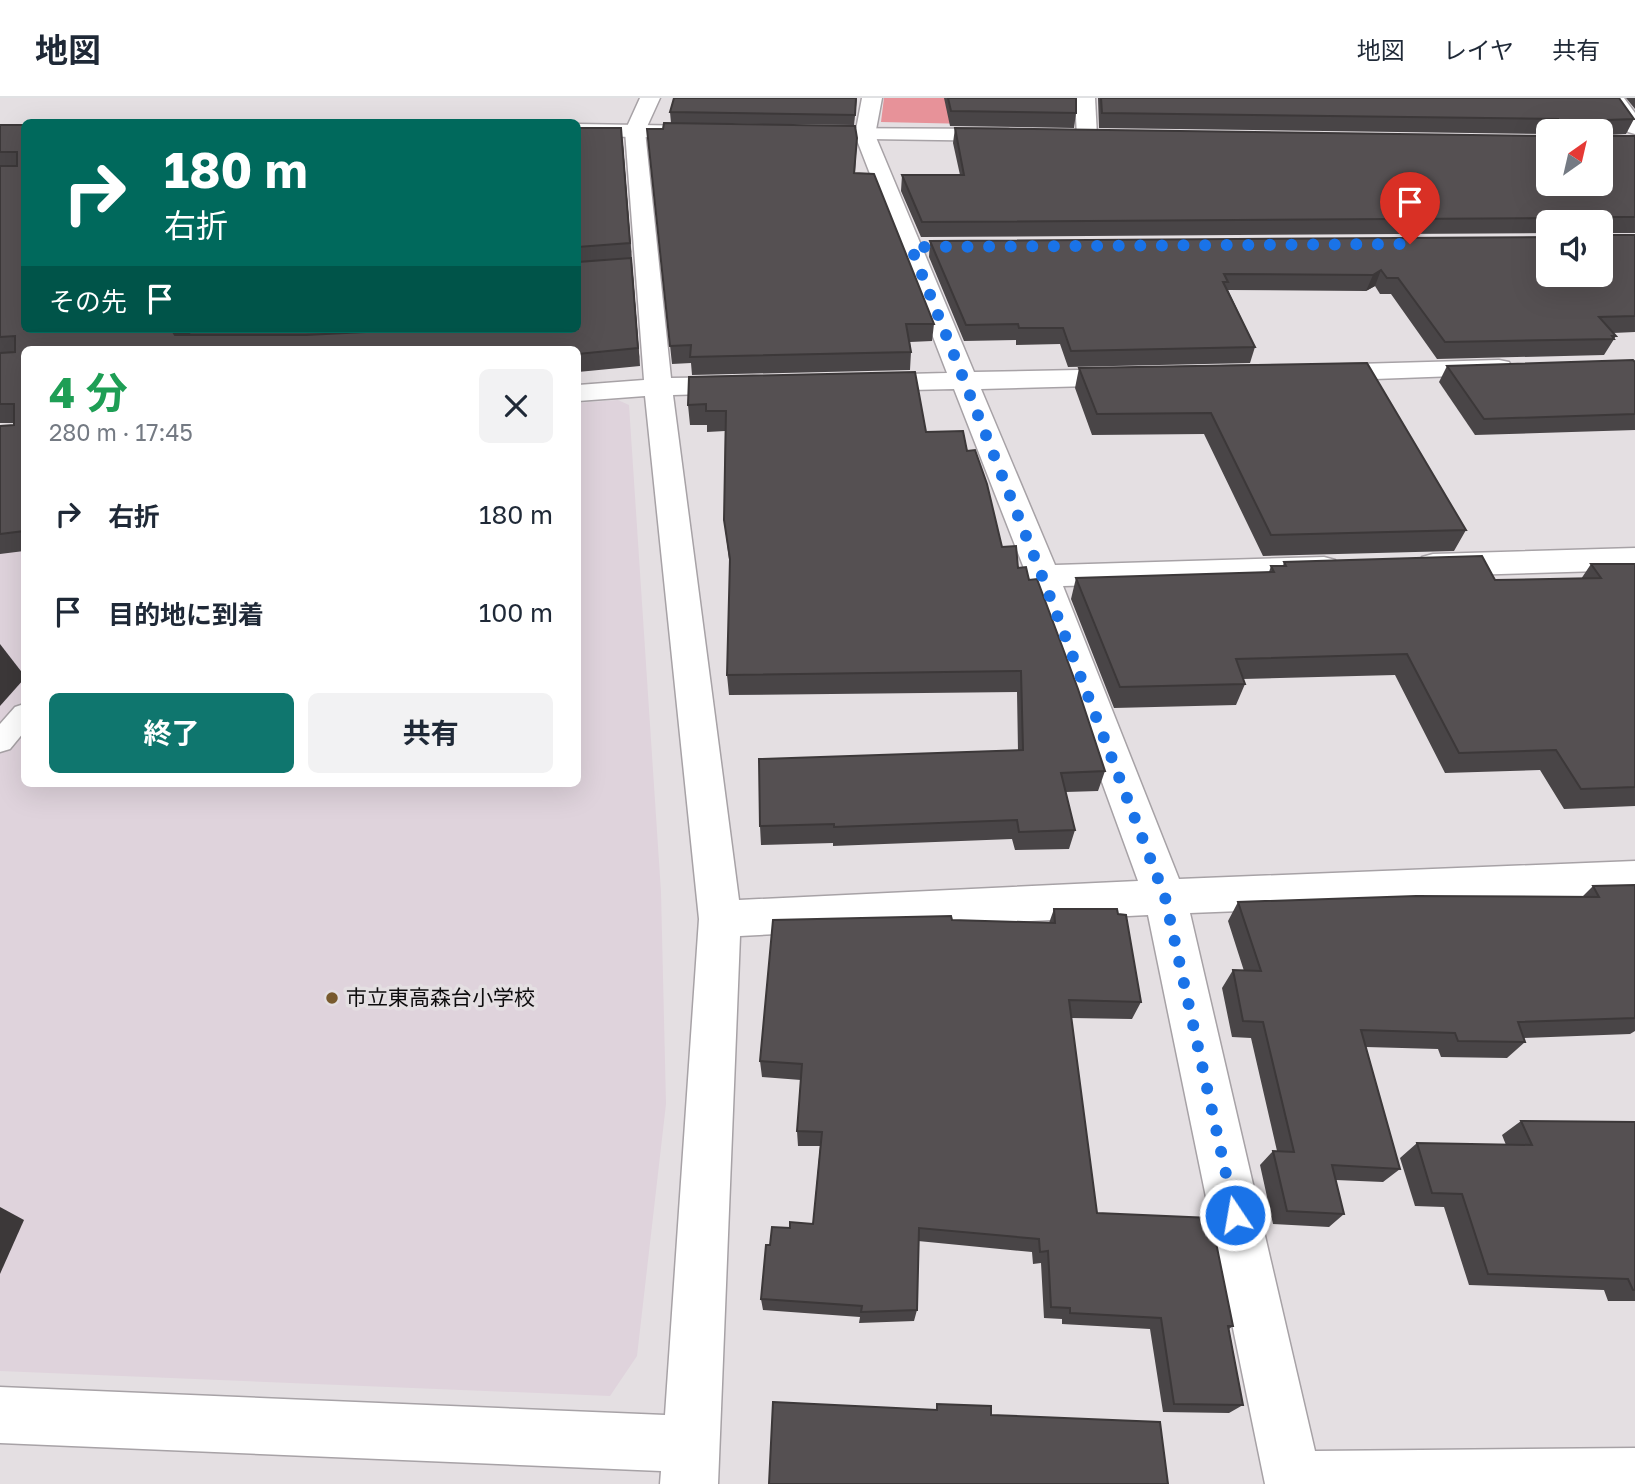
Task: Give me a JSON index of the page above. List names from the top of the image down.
{
  "places": ["市立東高森台小学校"],
  "north": "top right",
  "page": {
    "header": "地図",
    "nav": ["地図", "レイヤ", "共有"],
    "turn": ["180 m", "右折"],
    "then": "その先",
    "heading": ["4 分", "280 m · 17:45"],
    "list": [
      {
        "name": "右折",
        "value": "180 m"
      },
      {
        "name": "目的地に到着",
        "value": "100 m"
      }
    ],
    "buttons": ["終了", "共有"]
  }
}
